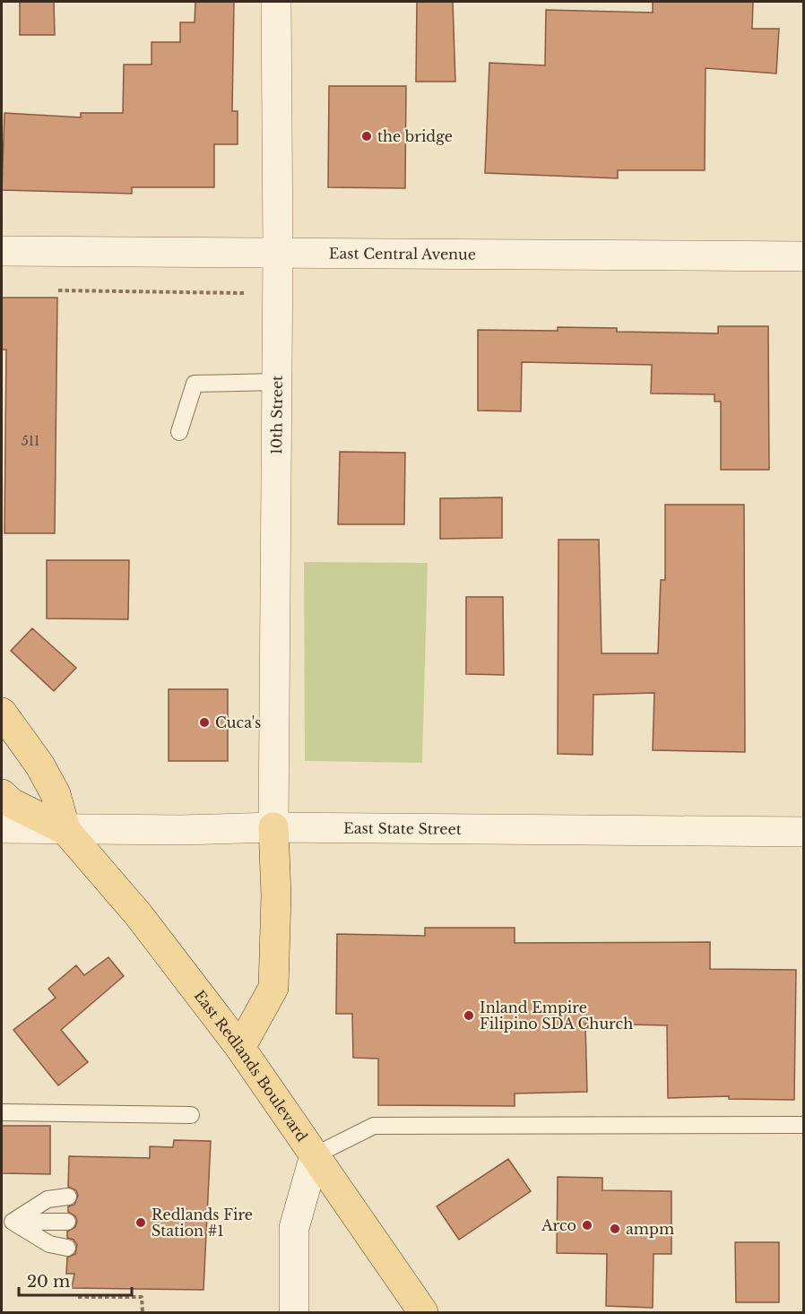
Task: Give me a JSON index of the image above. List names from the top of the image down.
{
  "streets": {
    "main road": ["East Redlands Boulevard"],
    "street": ["East Central Avenue", "10th Street", "East State Street"]
  },
  "crossings": [
    ["East Central Avenue", "10th Street"],
    ["10th Street", "East State Street"],
    ["East State Street", "East Redlands Boulevard"]
  ],
  "places": [
    "the bridge",
    "Cuca's",
    "Inland Empire Filipino SDA Church",
    "Redlands Fire Station #1",
    "Arco",
    "ampm"
  ],
  "house_numbers": ["511"],
  "scale_bar": "20 m"
}
